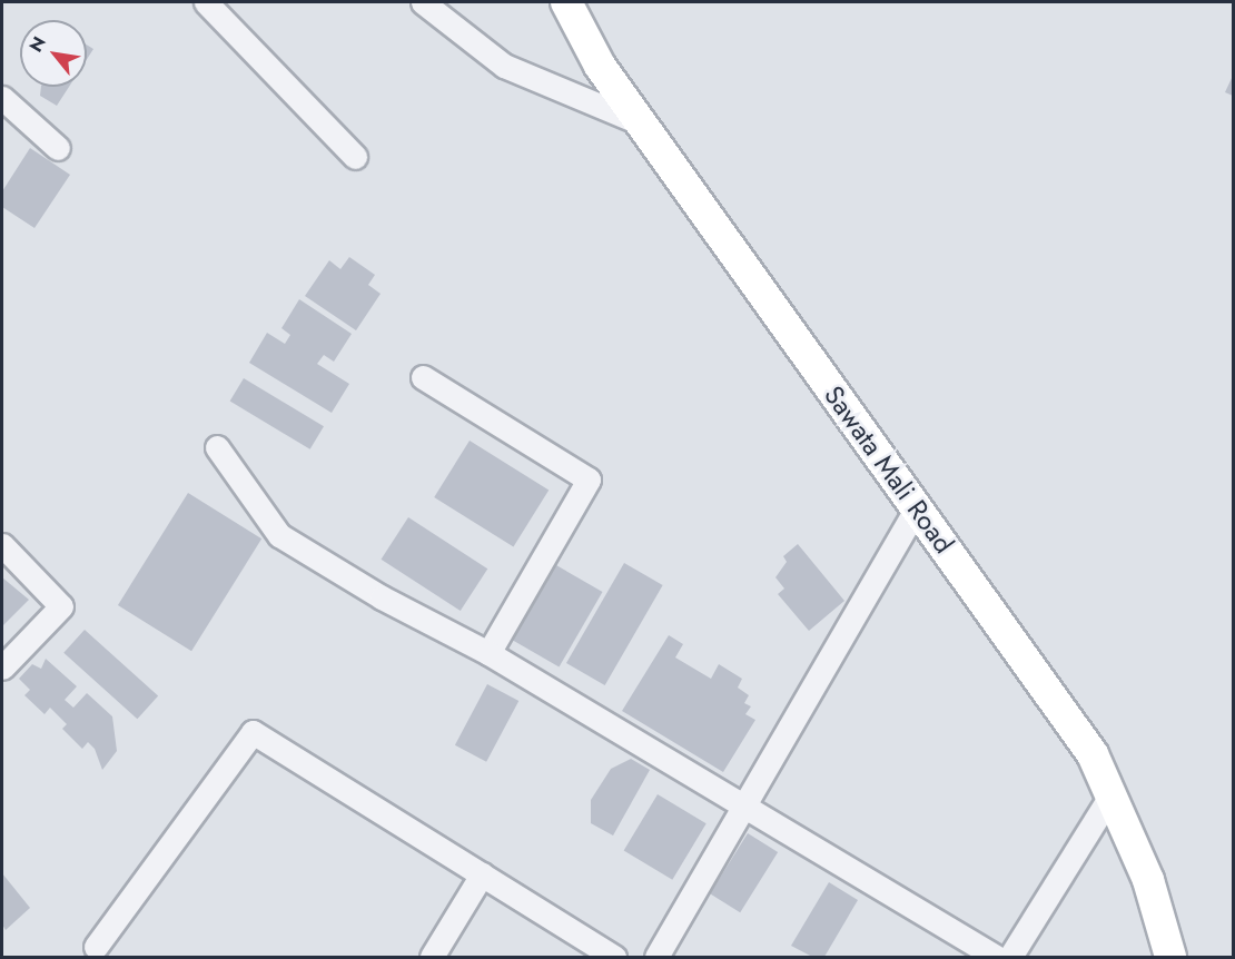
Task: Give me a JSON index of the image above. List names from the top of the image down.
{
  "streets": {
    "street": ["Sawata Mali Road"]
  },
  "north": "top left"
}
